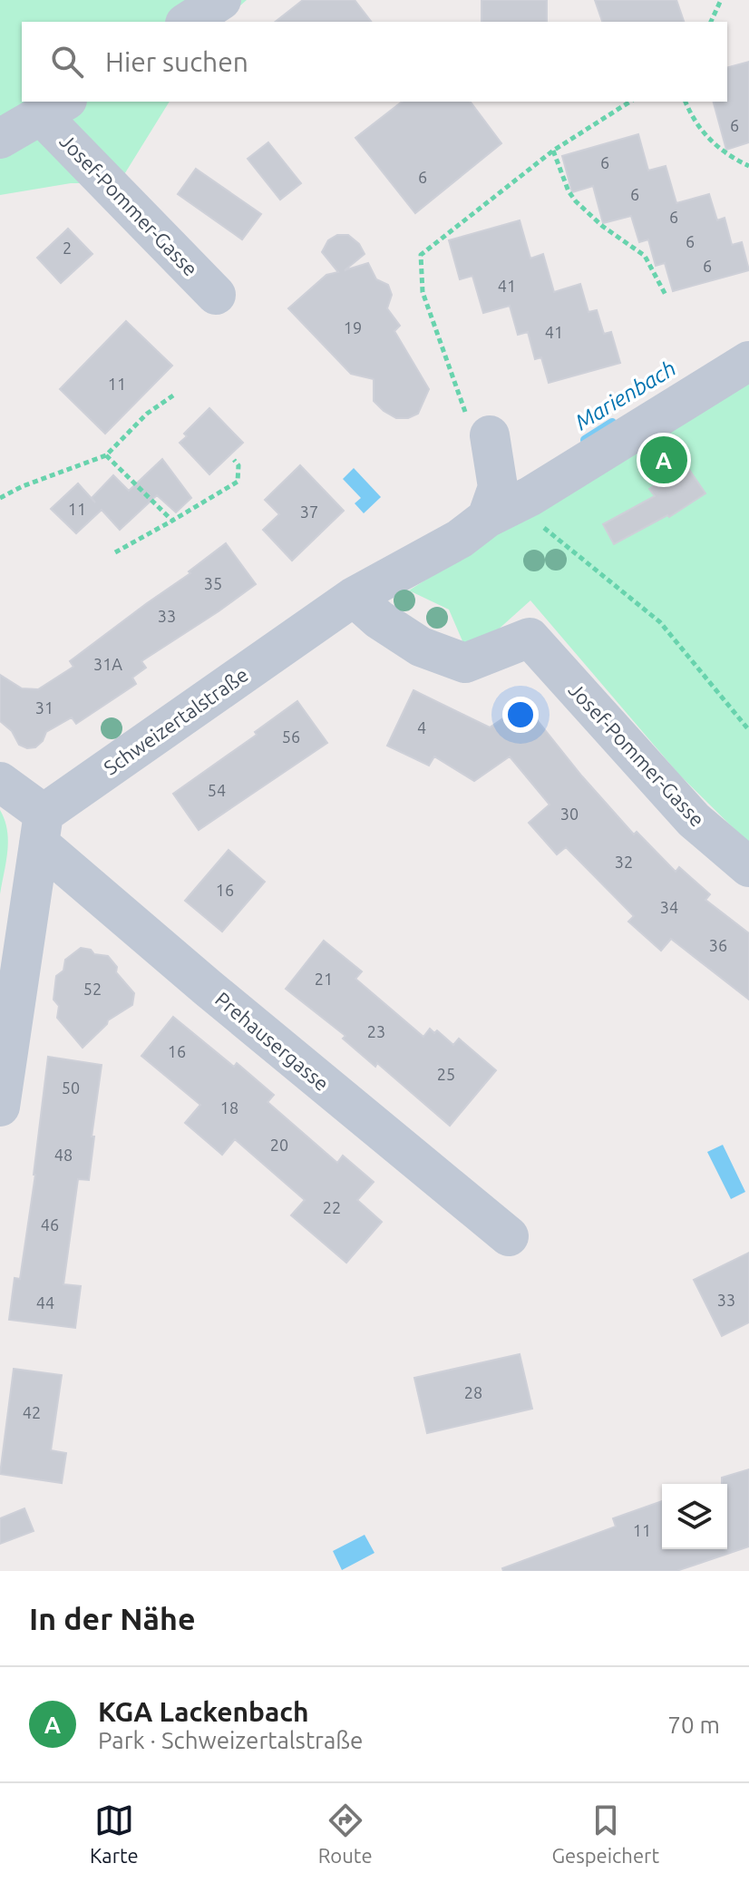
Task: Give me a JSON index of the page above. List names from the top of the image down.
{
  "streets": {
    "street": ["Josef-Pommer-Gasse", "Schweizertalstraße", "Prehausergasse"]
  },
  "crossings": [
    ["Josef-Pommer-Gasse", "Schweizertalstraße"],
    ["Schweizertalstraße", "Prehausergasse"]
  ],
  "water": ["Marienbach"],
  "house_numbers": [
    "6",
    "6",
    "6",
    "6",
    "6",
    "6",
    "2",
    "6",
    "41",
    "19",
    "41",
    "11",
    "11",
    "37",
    "35",
    "33",
    "31A",
    "31",
    "4",
    "56",
    "54",
    "30",
    "32",
    "16",
    "34",
    "36",
    "21",
    "52",
    "23",
    "16",
    "25",
    "50",
    "18",
    "20",
    "48",
    "22",
    "46",
    "33",
    "44",
    "28",
    "42",
    "11"
  ],
  "page": {
    "search": "Hier suchen",
    "pins": "A",
    "heading": "In der Nähe",
    "list": [
      {
        "mark": "A",
        "name": "KGA Lackenbach",
        "note": "Park · Schweizertalstraße",
        "value": "70 m"
      }
    ],
    "nav": ["Karte", "Route", "Gespeichert"]
  }
}
